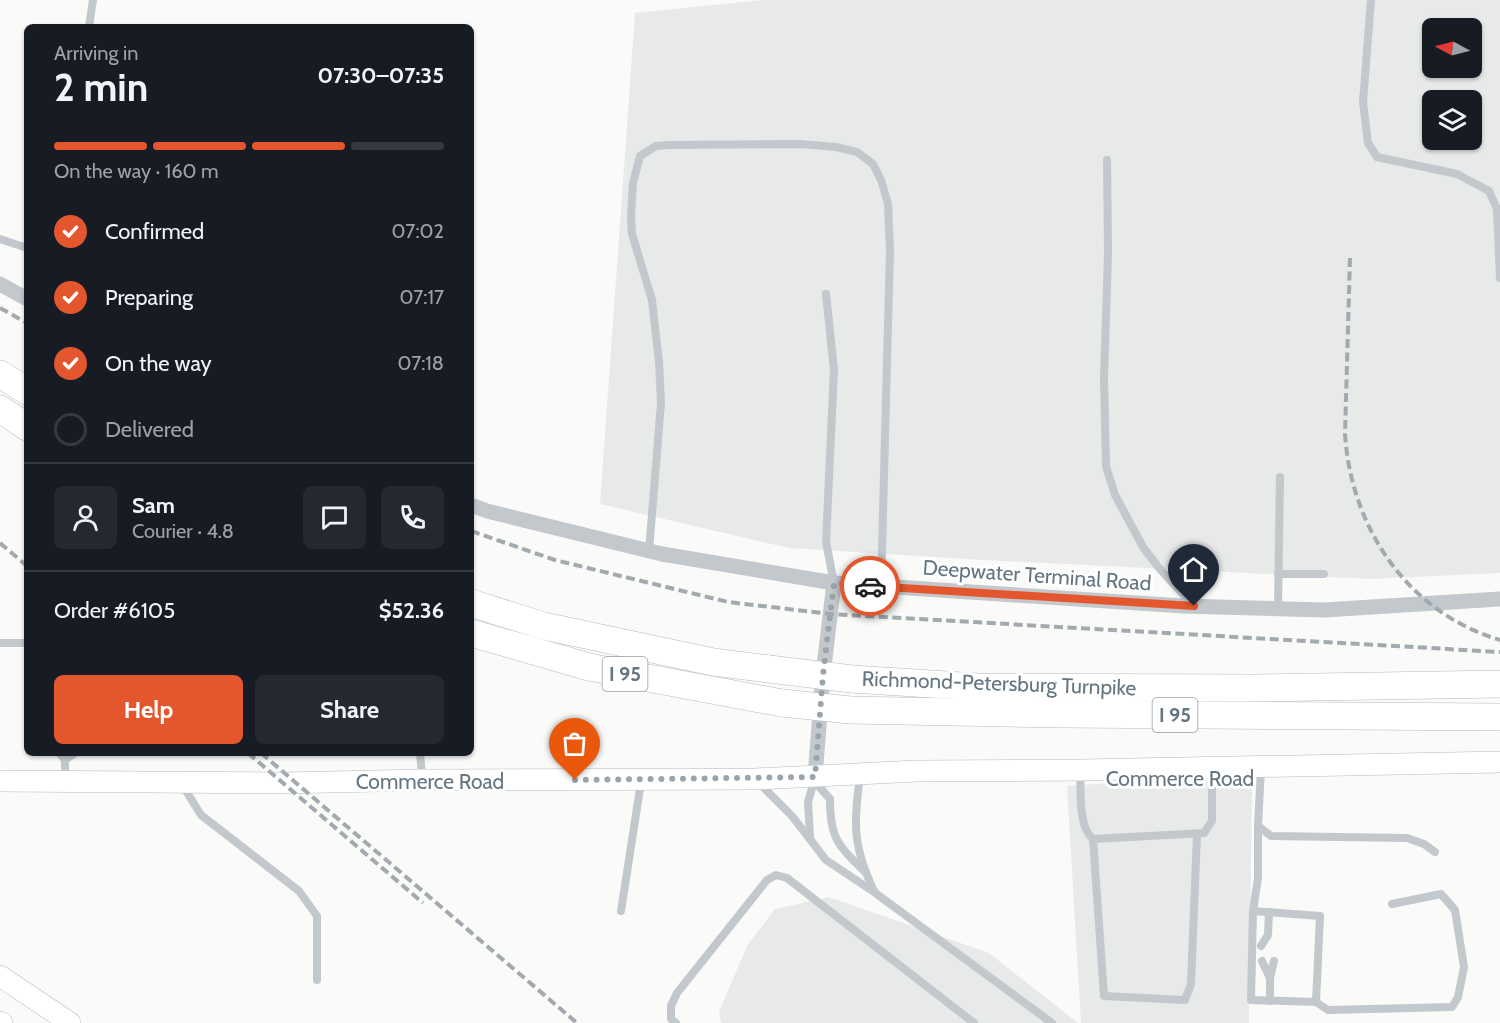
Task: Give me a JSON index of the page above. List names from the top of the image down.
{
  "streets": {
    "highway": ["I 95", "Richmond-Petersburg Turnpike"],
    "main road": ["Commerce Road"],
    "street": ["Deepwater Terminal Road"]
  },
  "north": "left",
  "page": {
    "heading": ["2 min", "Arriving in", "07:30–07:35"],
    "panel": [
      "Sam",
      "Courier · 4.8",
      "Order #6105",
      "$52.36"
    ],
    "bar": "On the way · 160 m",
    "list": [
      ["Confirmed", "07:02"],
      ["Preparing", "07:17"],
      ["On the way", "07:18"],
      "Delivered"
    ],
    "buttons": ["Help", "Share"]
  }
}
